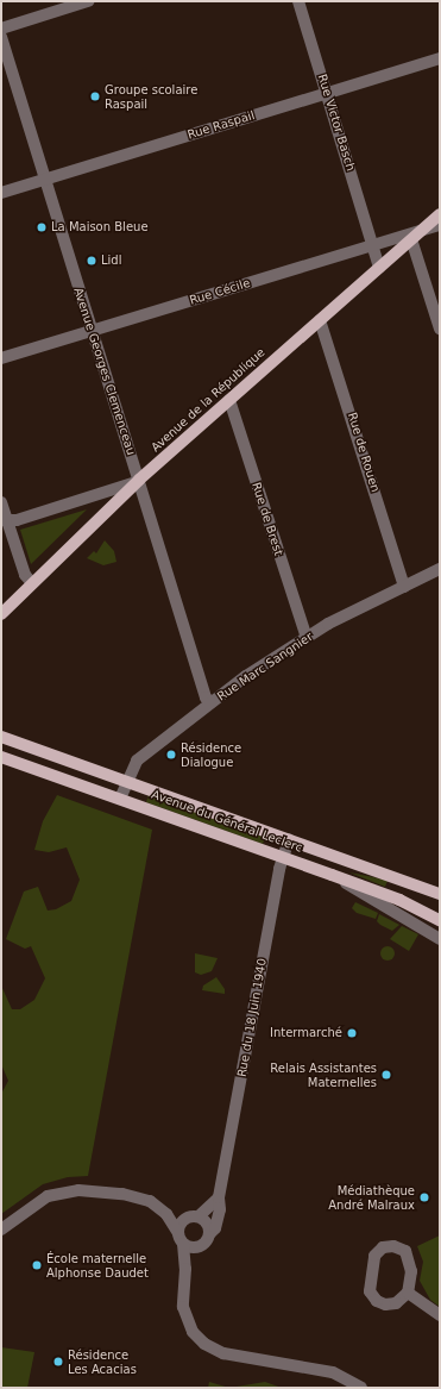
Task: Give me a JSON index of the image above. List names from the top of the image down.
{
  "streets": {
    "main road": ["Avenue de la République", "Avenue du Général Leclerc"],
    "street": [
      "Rue Victor Basch",
      "Rue Raspail",
      "Rue Cécile",
      "Avenue Georges Clemenceau",
      "Rue de Rouen",
      "Rue de Brest",
      "Rue Marc Sangnier",
      "Rue du 18 Juin 1940"
    ]
  },
  "crossings": [
    ["Rue Victor Basch", "Rue Raspail"],
    ["Rue Victor Basch", "Rue Cécile"],
    ["Rue Victor Basch", "Avenue de la République"],
    ["Rue Raspail", "Avenue Georges Clemenceau"],
    ["Rue Cécile", "Avenue Georges Clemenceau"],
    ["Rue Cécile", "Avenue de la République"],
    ["Avenue Georges Clemenceau", "Avenue de la République"],
    ["Avenue Georges Clemenceau", "Rue Marc Sangnier"],
    ["Avenue de la République", "Rue de Rouen"],
    ["Avenue de la République", "Rue de Brest"],
    ["Rue de Rouen", "Rue Marc Sangnier"],
    ["Rue de Brest", "Rue Marc Sangnier"],
    ["Rue Marc Sangnier", "Avenue du Général Leclerc"],
    ["Avenue du Général Leclerc", "Rue du 18 Juin 1940"]
  ],
  "places": [
    "Groupe scolaire Raspail",
    "La Maison Bleue",
    "Lidl",
    "Résidence Dialogue",
    "Intermarché",
    "Relais Assistantes Maternelles",
    "Médiathèque André Malraux",
    "École maternelle Alphonse Daudet",
    "Résidence Les Acacias"
  ]
}
